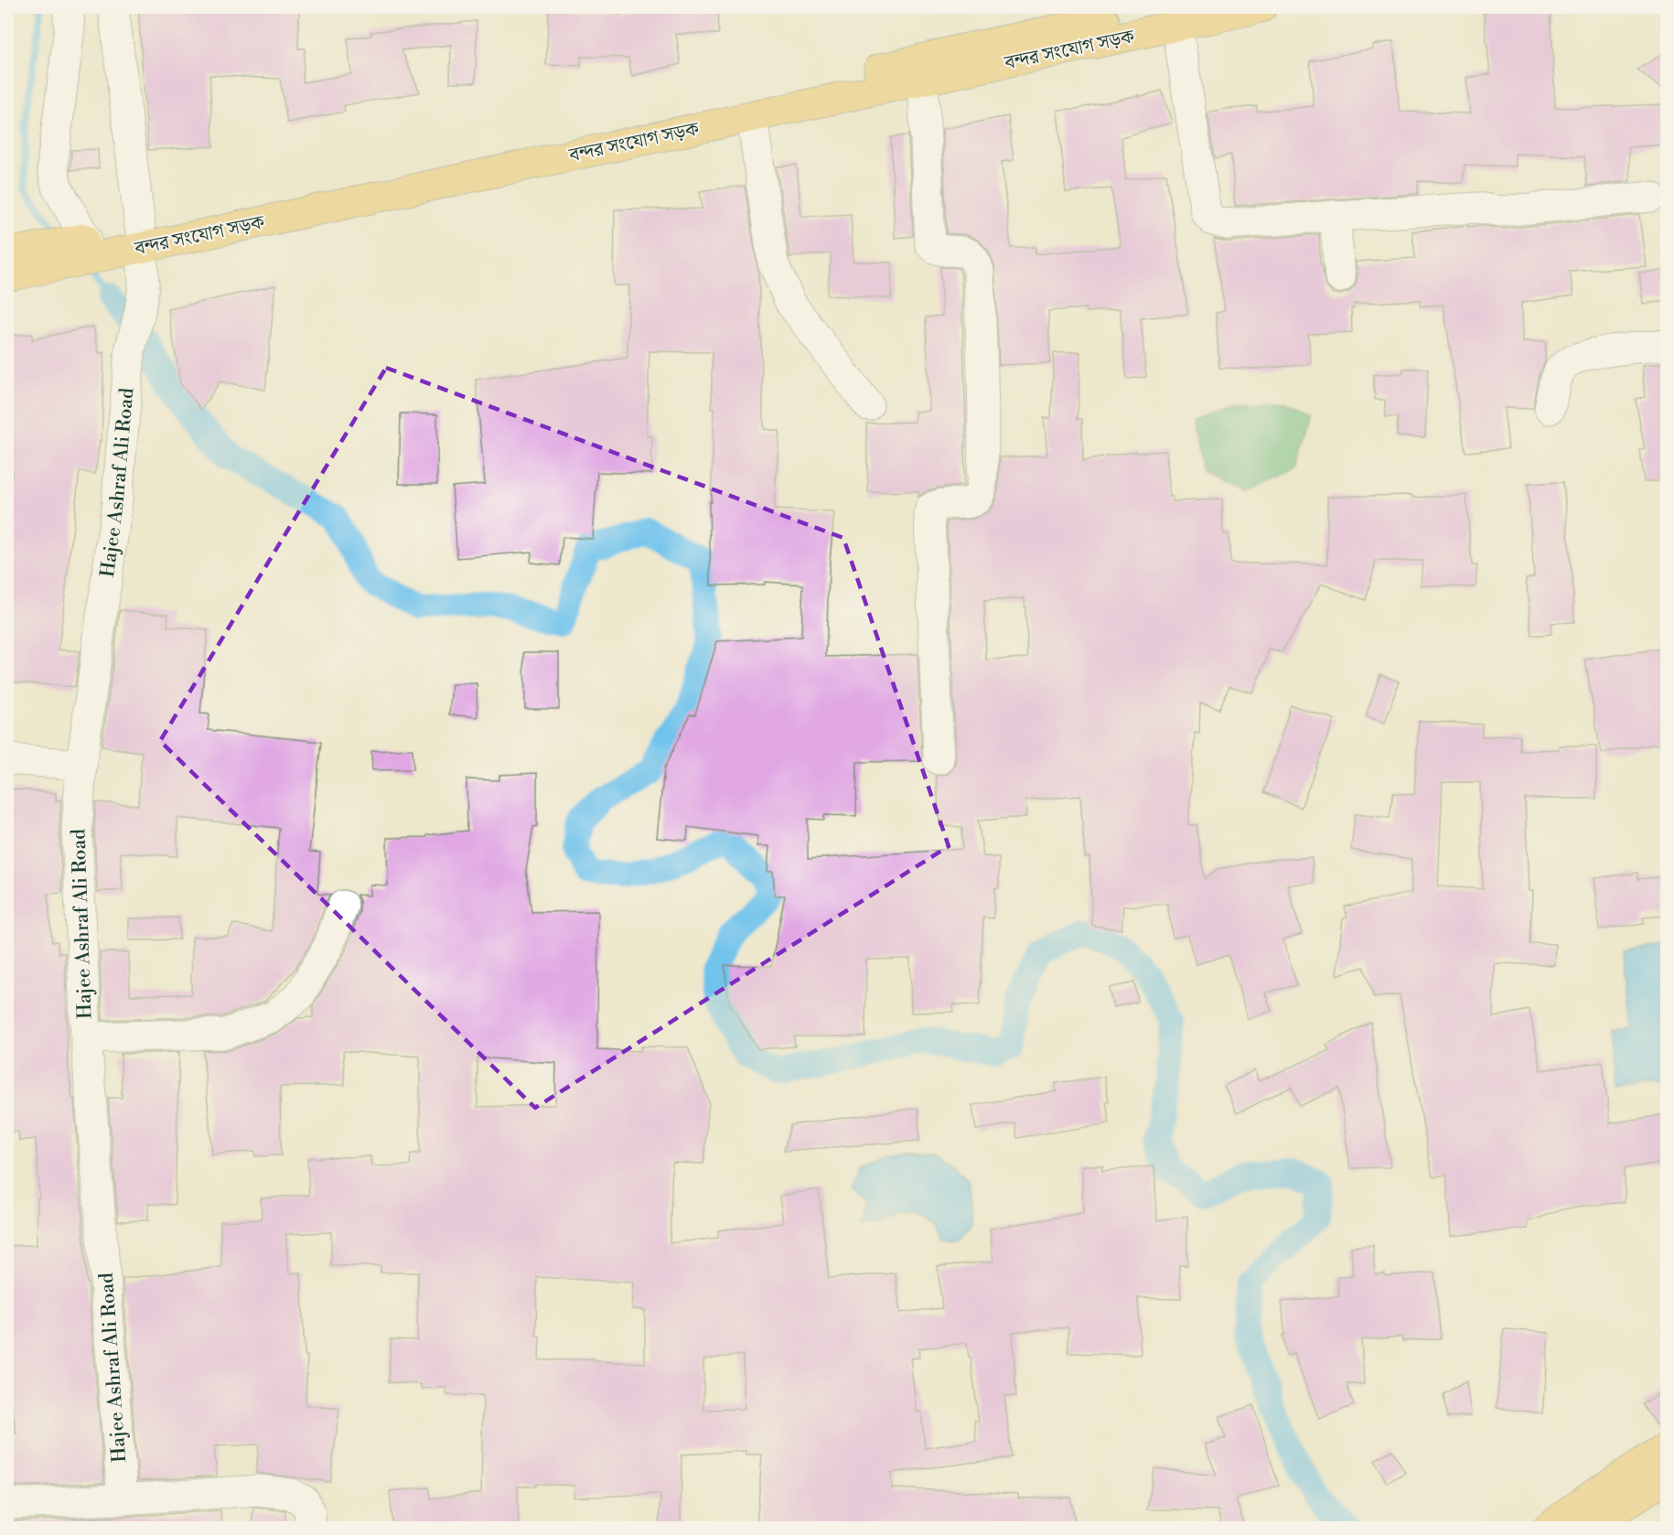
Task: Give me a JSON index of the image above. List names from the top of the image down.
{
  "streets": {
    "main road": ["বন্দর সংযোগ সড়ক"],
    "street": ["Hajee Ashraf Ali Road"]
  },
  "crossings": [
    ["বন্দর সংযোগ সড়ক", "Hajee Ashraf Ali Road"]
  ]
}
